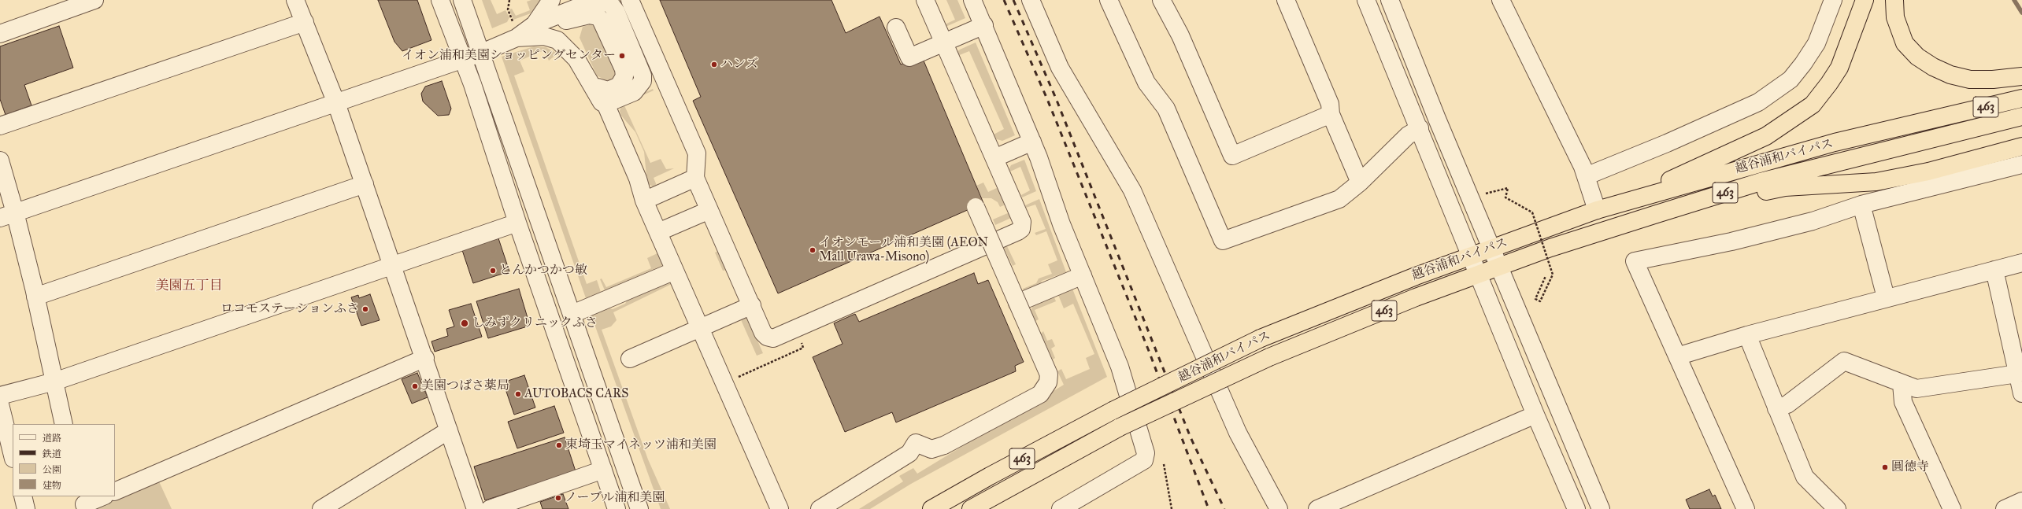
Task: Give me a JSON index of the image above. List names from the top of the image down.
{
  "streets": {
    "highway": ["463", "越谷浦和バイパス"]
  },
  "crossings": [
    ["463", "越谷浦和バイパス"]
  ],
  "districts": ["美園五丁目"],
  "places": [
    "イオン浦和美園ショッピングセンター",
    "ハンズ",
    "イオンモール浦和美園 (AEON Mall Urawa-Misono)",
    "とんかつかつ敏",
    "ロコモステーションふさ",
    "しみずクリニックふさ",
    "美園つばさ薬局",
    "AUTOBACS CARS",
    "東埼玉マイネッツ浦和美園",
    "圓徳寺",
    "ノーブル浦和美園"
  ],
  "legend": [
    "道路",
    "鉄道",
    "公園",
    "建物"
  ]
}
